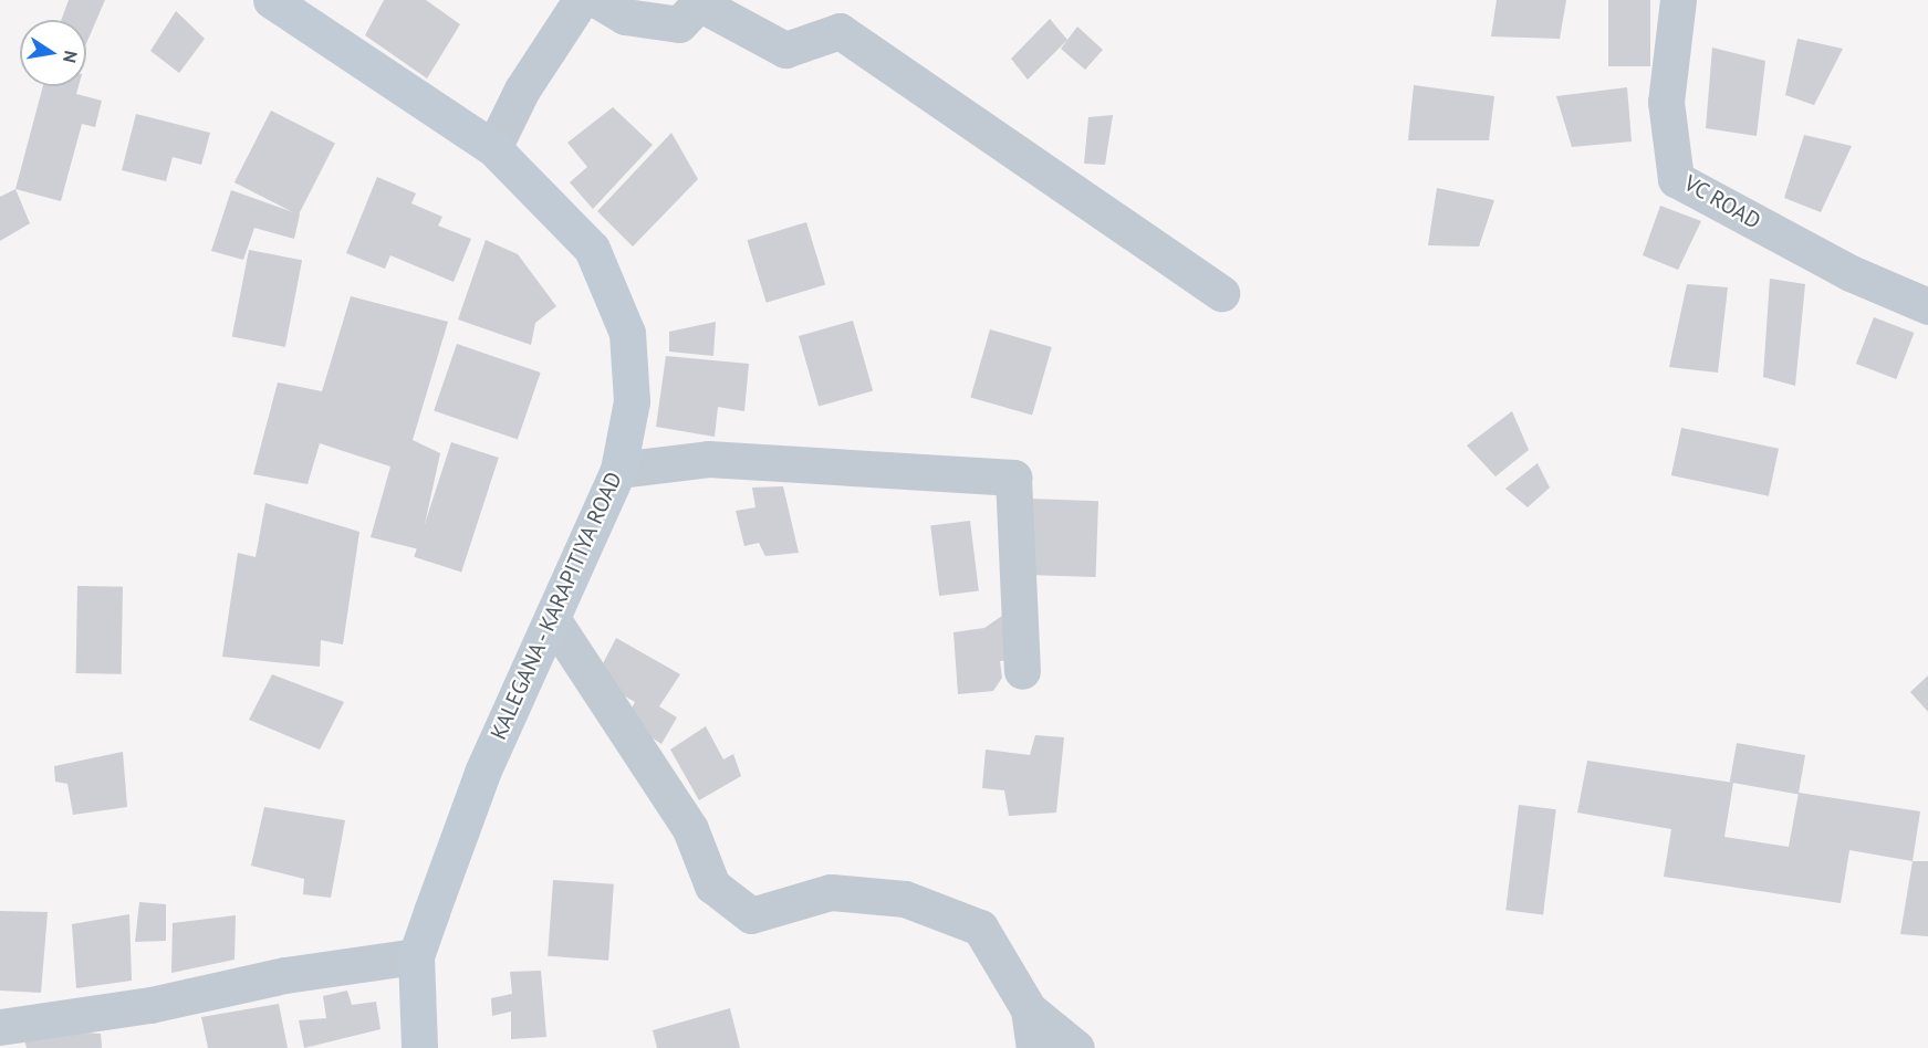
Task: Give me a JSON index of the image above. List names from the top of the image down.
{
  "streets": {
    "main road": ["KALEGANA - KARAPITIYA ROAD"],
    "street": ["VC ROAD"]
  },
  "north": "right"
}
